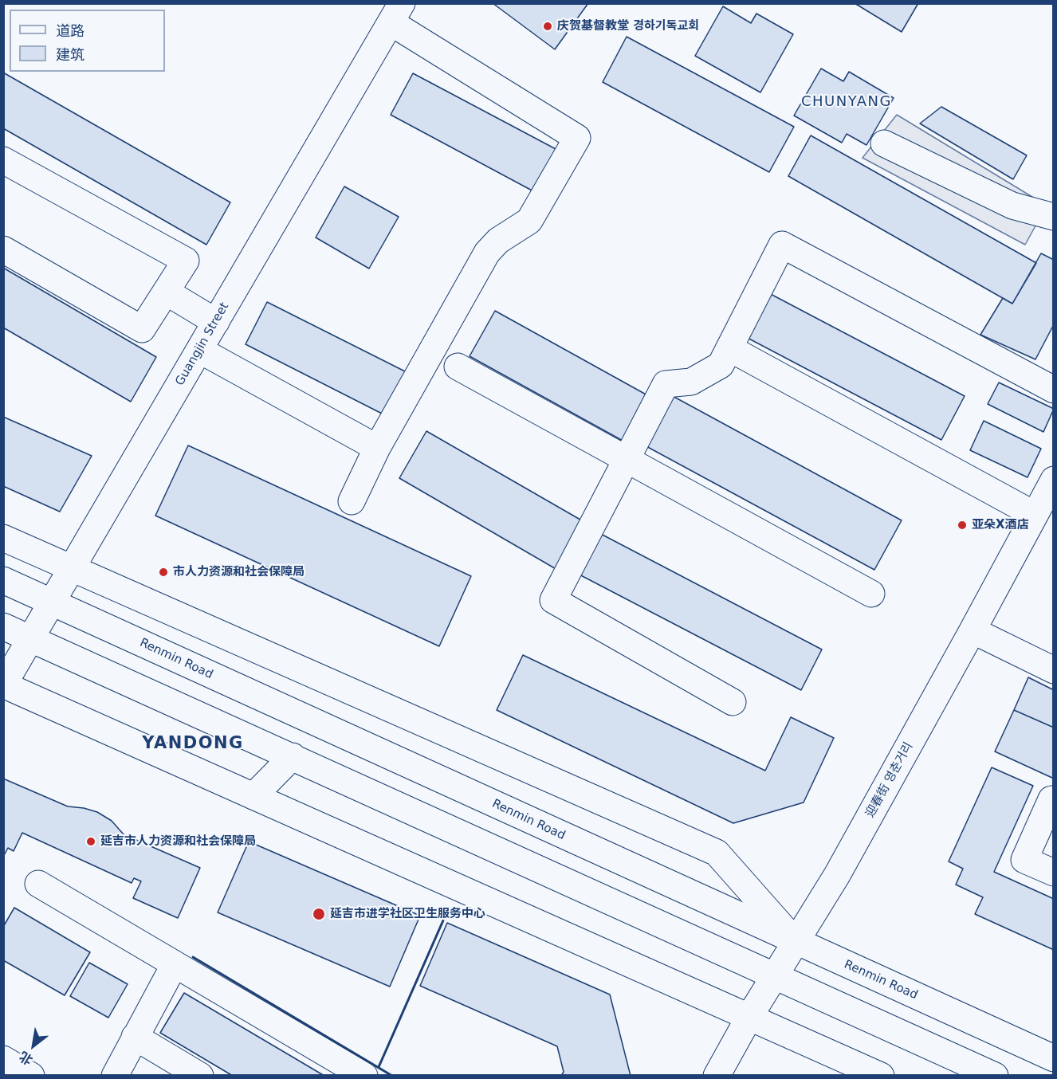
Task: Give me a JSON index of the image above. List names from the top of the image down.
{
  "streets": {
    "street": ["Guangjin Street", "Renmin Road", "迎春街 영춘거리"]
  },
  "crossings": [
    ["Guangjin Street", "Renmin Road"],
    ["Renmin Road", "迎春街 영춘거리"]
  ],
  "districts": ["CHUNYANG", "YANDONG"],
  "places": [
    "庆贺基督教堂 경하기독교회",
    "亚朵X酒店",
    "市人力资源和社会保障局",
    "延吉市人力资源和社会保障局",
    "延吉市进学社区卫生服务中心"
  ],
  "legend": ["道路", "建筑"],
  "north": "bottom left"
}
